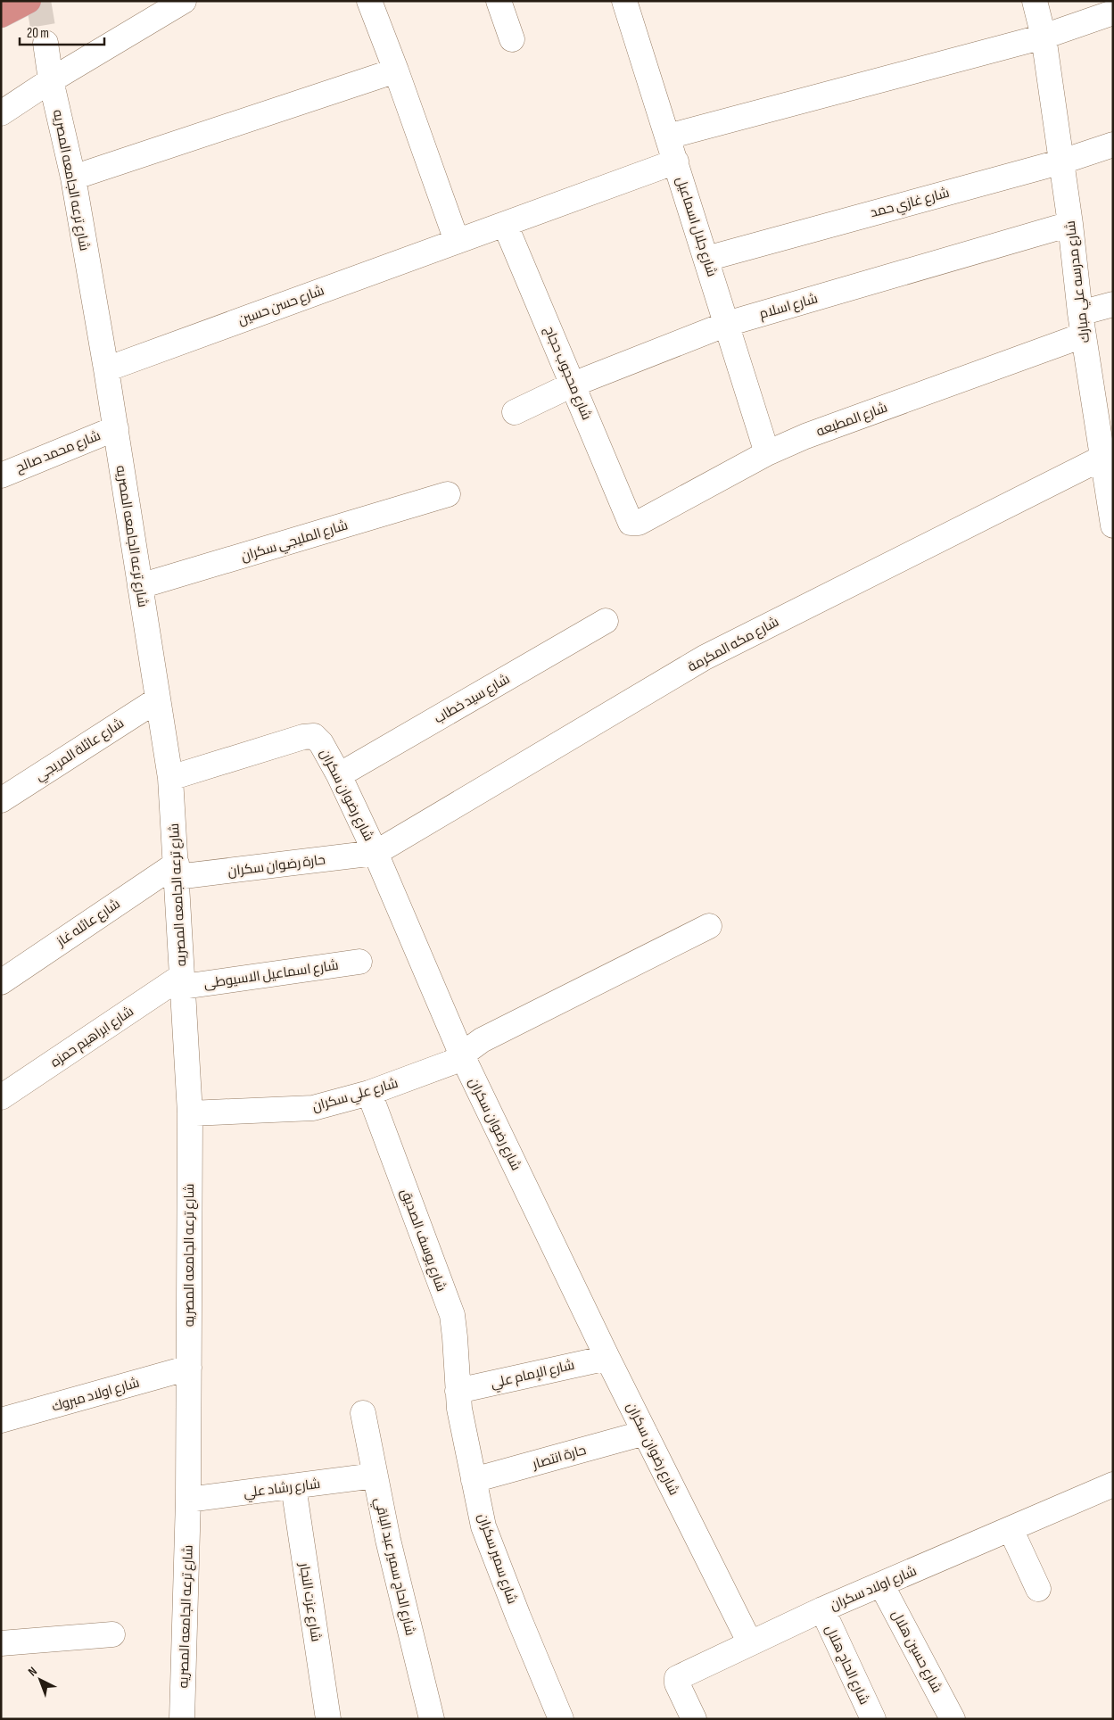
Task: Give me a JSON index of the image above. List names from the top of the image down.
{
  "streets": {
    "street": [
      "شارع ترعه الجامعه المصريه",
      "شارع غازي حمد",
      "شارع جلال اسماعيل",
      "شارع مدرسه علي مبارك",
      "شارع حسن حسين",
      "شارع اسلام",
      "شارع محجوب حجاج",
      "شارع المطبعه",
      "شارع محمد صالح",
      "شارع المليجي سكران",
      "شارع مكه المكرمة",
      "شارع سيد خطاب",
      "شارع عائلة المريجي",
      "شارع رضوان سكران",
      "حارة رضوان سكران",
      "شارع عائله غاز",
      "شارع اسماعيل الاسيوطى",
      "شارع ابراهيم حمزه",
      "شارع علي سكران",
      "شارع يوسف الصديق",
      "شارع الإمام علي",
      "شارع اولاد مبروك",
      "حارة انتصار",
      "شارع رشاد علي",
      "شارع سمير سكران",
      "شارع الحاج سمير عبد الباقي",
      "شارع اولاد سكران",
      "شارع عزت النجار",
      "شارع حسين هلال",
      "شارع الحاج هلال"
    ]
  },
  "crossings": [
    ["شارع ترعه الجامعه المصريه", "شارع حسن حسين"],
    ["شارع ترعه الجامعه المصريه", "شارع محمد صالح"],
    ["شارع ترعه الجامعه المصريه", "شارع المليجي سكران"],
    ["شارع ترعه الجامعه المصريه", "شارع عائلة المريجي"],
    ["شارع ترعه الجامعه المصريه", "شارع رضوان سكران"],
    ["شارع ترعه الجامعه المصريه", "حارة رضوان سكران"],
    ["شارع ترعه الجامعه المصريه", "شارع عائله غاز"],
    ["شارع ترعه الجامعه المصريه", "شارع اسماعيل الاسيوطى"],
    ["شارع ترعه الجامعه المصريه", "شارع ابراهيم حمزه"],
    ["شارع ترعه الجامعه المصريه", "شارع علي سكران"],
    ["شارع ترعه الجامعه المصريه", "شارع اولاد مبروك"],
    ["شارع ترعه الجامعه المصريه", "شارع رشاد علي"],
    ["شارع غازي حمد", "شارع جلال اسماعيل"],
    ["شارع غازي حمد", "شارع مدرسه علي مبارك"],
    ["شارع جلال اسماعيل", "شارع حسن حسين"],
    ["شارع جلال اسماعيل", "شارع اسلام"],
    ["شارع جلال اسماعيل", "شارع المطبعه"],
    ["شارع مدرسه علي مبارك", "شارع اسلام"],
    ["شارع مدرسه علي مبارك", "شارع المطبعه"],
    ["شارع مدرسه علي مبارك", "شارع مكه المكرمة"],
    ["شارع حسن حسين", "شارع محجوب حجاج"],
    ["شارع اسلام", "شارع محجوب حجاج"],
    ["شارع محجوب حجاج", "شارع المطبعه"],
    ["شارع مكه المكرمة", "شارع رضوان سكران"],
    ["شارع مكه المكرمة", "حارة رضوان سكران"],
    ["شارع سيد خطاب", "شارع رضوان سكران"],
    ["شارع رضوان سكران", "حارة رضوان سكران"],
    ["شارع رضوان سكران", "شارع علي سكران"],
    ["شارع رضوان سكران", "شارع الإمام علي"],
    ["شارع رضوان سكران", "حارة انتصار"],
    ["شارع رضوان سكران", "شارع اولاد سكران"],
    ["حارة رضوان سكران", "شارع عائله غاز"],
    ["شارع اسماعيل الاسيوطى", "شارع ابراهيم حمزه"],
    ["شارع علي سكران", "شارع يوسف الصديق"],
    ["شارع يوسف الصديق", "شارع الإمام علي"],
    ["شارع يوسف الصديق", "شارع سمير سكران"],
    ["شارع الإمام علي", "شارع سمير سكران"],
    ["حارة انتصار", "شارع سمير سكران"],
    ["شارع رشاد علي", "شارع الحاج سمير عبد الباقي"],
    ["شارع رشاد علي", "شارع عزت النجار"],
    ["شارع اولاد سكران", "شارع حسين هلال"],
    ["شارع اولاد سكران", "شارع الحاج هلال"]
  ],
  "scale_bar": "20 m",
  "north": "top left"
}
